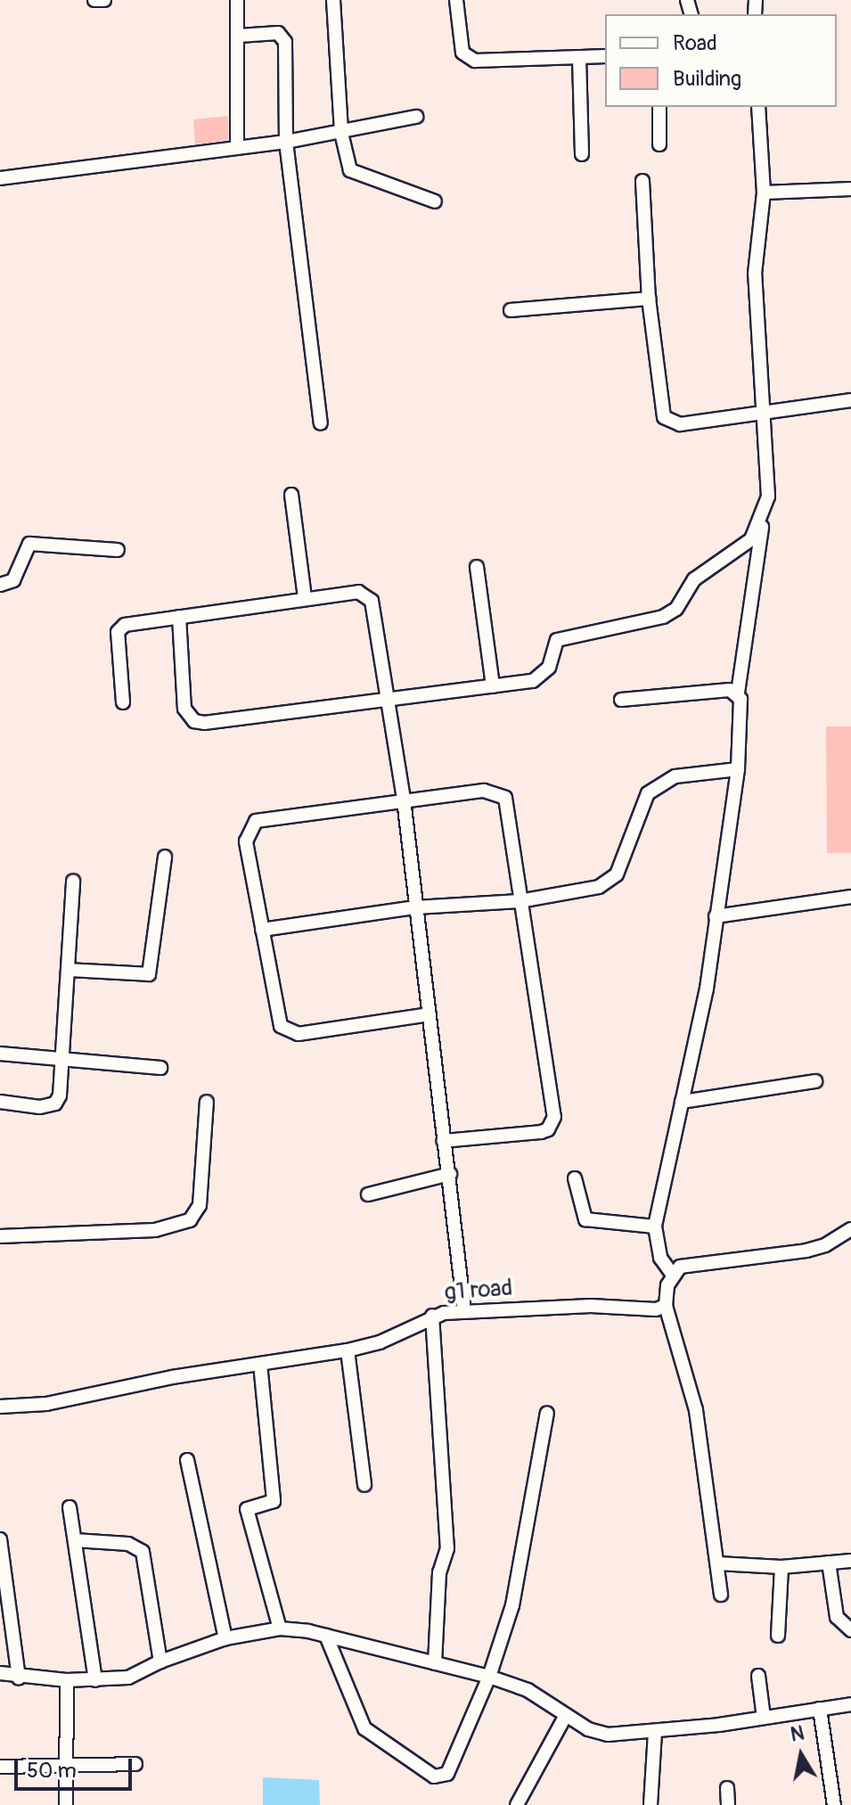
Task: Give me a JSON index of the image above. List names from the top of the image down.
{
  "streets": {
    "street": ["g1 road"]
  },
  "legend": ["Road", "Building"],
  "scale_bar": "50 m",
  "north": "top"
}
